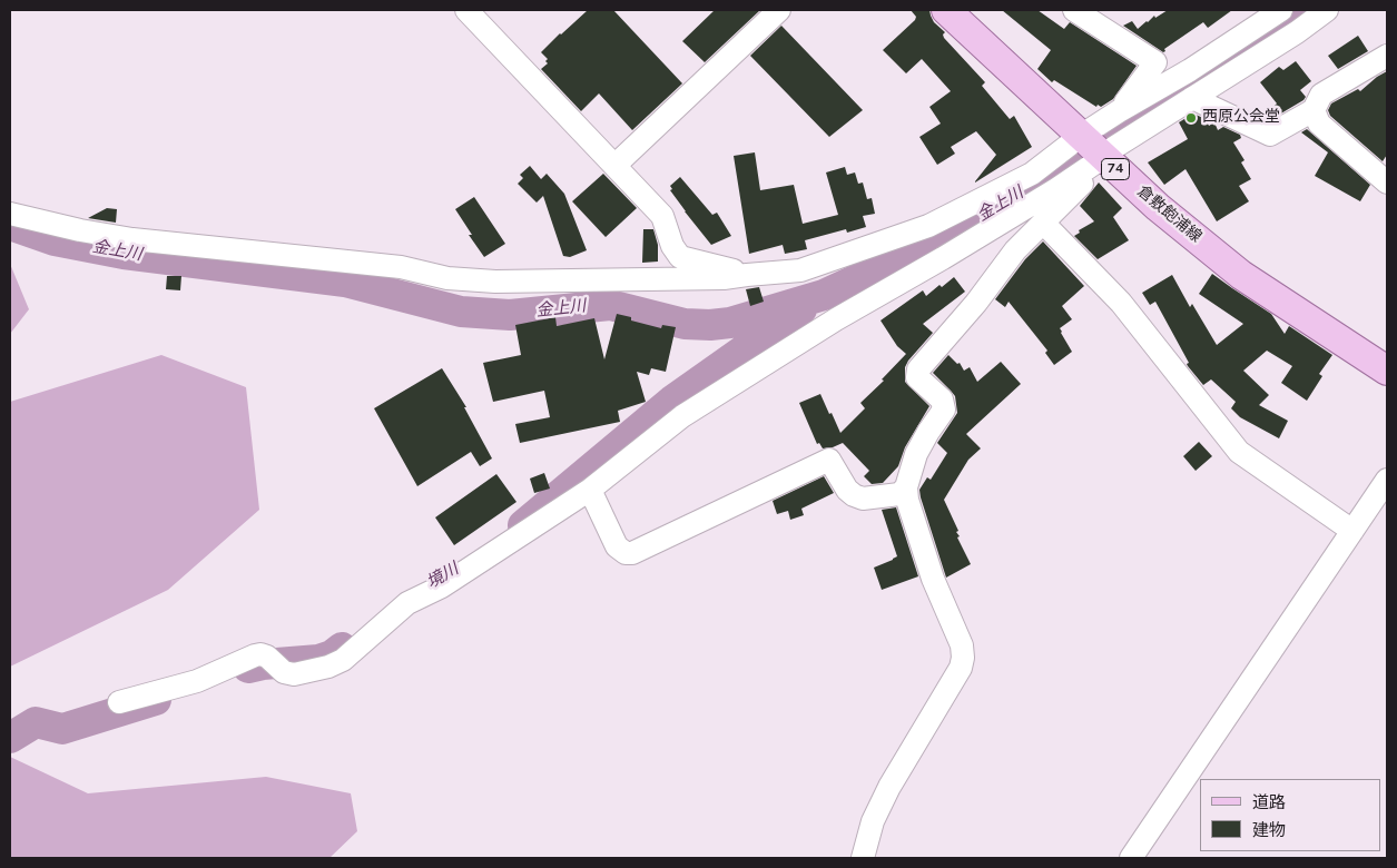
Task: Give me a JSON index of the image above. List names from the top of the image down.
{
  "streets": {
    "main road": ["74", "倉敷飽浦線"]
  },
  "water": ["金上川", "境川"],
  "places": ["西原公会堂"],
  "legend": ["道路", "建物"]
}
